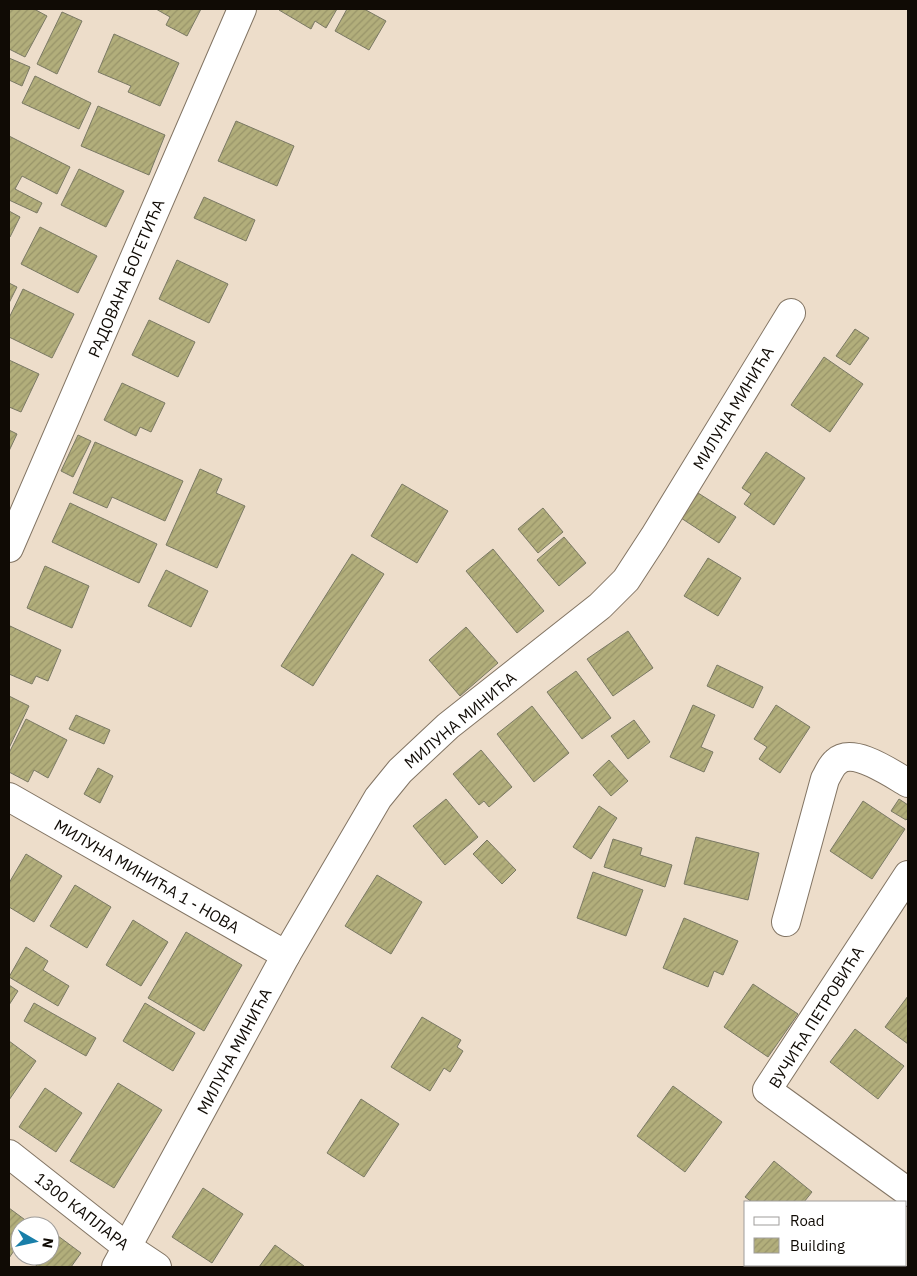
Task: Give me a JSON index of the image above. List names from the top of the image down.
{
  "streets": {
    "street": [
      "РАДОВАНА БОГЕТИЋА",
      "МИЛУНА МИНИЋА",
      "МИЛУНА МИНИЋА 1 - НОВА",
      "ВУЧИЋА ПЕТРОВИЋА",
      "1300 КАПЛАРА"
    ]
  },
  "crossings": [
    ["МИЛУНА МИНИЋА", "МИЛУНА МИНИЋА 1 - НОВА"],
    ["МИЛУНА МИНИЋА", "1300 КАПЛАРА"]
  ],
  "legend": ["Road", "Building"],
  "north": "right"
}
